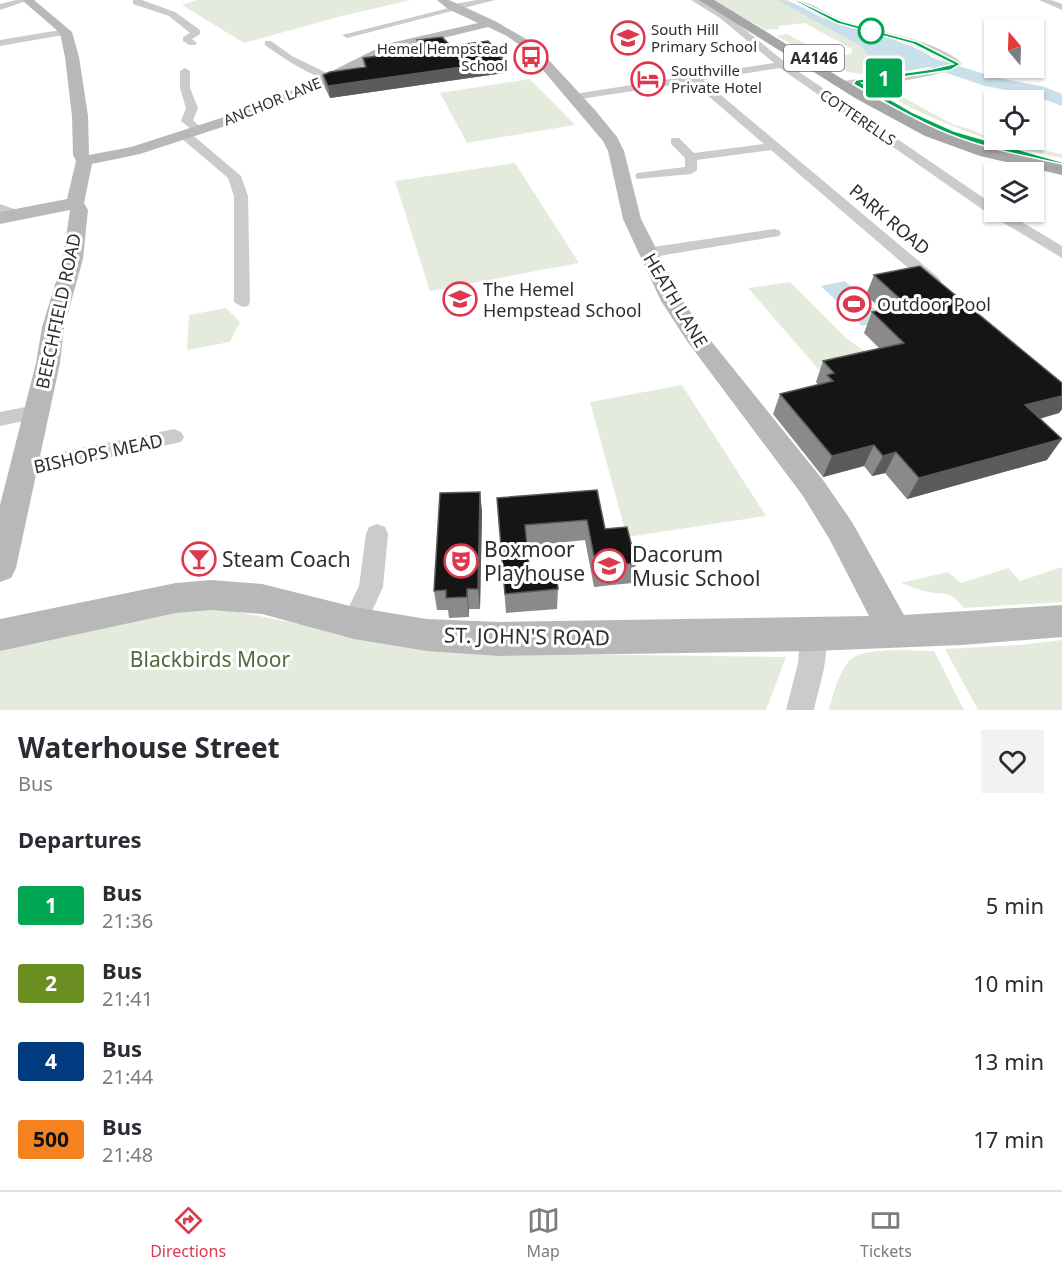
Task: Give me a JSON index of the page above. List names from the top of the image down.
{
  "streets": {
    "main road": ["A4146"],
    "street": [
      "ANCHOR LANE",
      "COTTERELLS",
      "PARK ROAD",
      "HEATH LANE",
      "BEECHFIELD ROAD",
      "BISHOPS MEAD",
      "ST. JOHN'S ROAD"
    ]
  },
  "crossings": [
    ["ANCHOR LANE", "HEATH LANE"],
    ["ANCHOR LANE", "BEECHFIELD ROAD"],
    ["HEATH LANE", "ST. JOHN'S ROAD"],
    ["BEECHFIELD ROAD", "BISHOPS MEAD"]
  ],
  "parks": ["Blackbirds Moor"],
  "places": {
    "school or university": ["South Hill Primary School", "The Hemel Hempstead School", "Dacorum Music School"],
    "bus stop": ["Hemel Hempstead School"],
    "hotel": ["Southville Private Hotel"],
    "sports": ["Outdoor Pool"],
    "bar": ["Steam Coach"],
    "theatre": ["Boxmoor Playhouse"]
  },
  "lines": ["bus line 1"],
  "north": "top",
  "page": {
    "on_map": "1",
    "heading": [
      ["Waterhouse Street", "Bus"],
      "Departures"
    ],
    "list": [
      {
        "mark": "1",
        "name": "Bus",
        "note": "21:36",
        "value": "5 min"
      },
      {
        "mark": "2",
        "name": "Bus",
        "note": "21:41",
        "value": "10 min"
      },
      {
        "mark": "4",
        "name": "Bus",
        "note": "21:44",
        "value": "13 min"
      },
      {
        "mark": "500",
        "name": "Bus",
        "note": "21:48",
        "value": "17 min"
      }
    ],
    "tabs": ["Directions", "Map", "Tickets"]
  }
}
